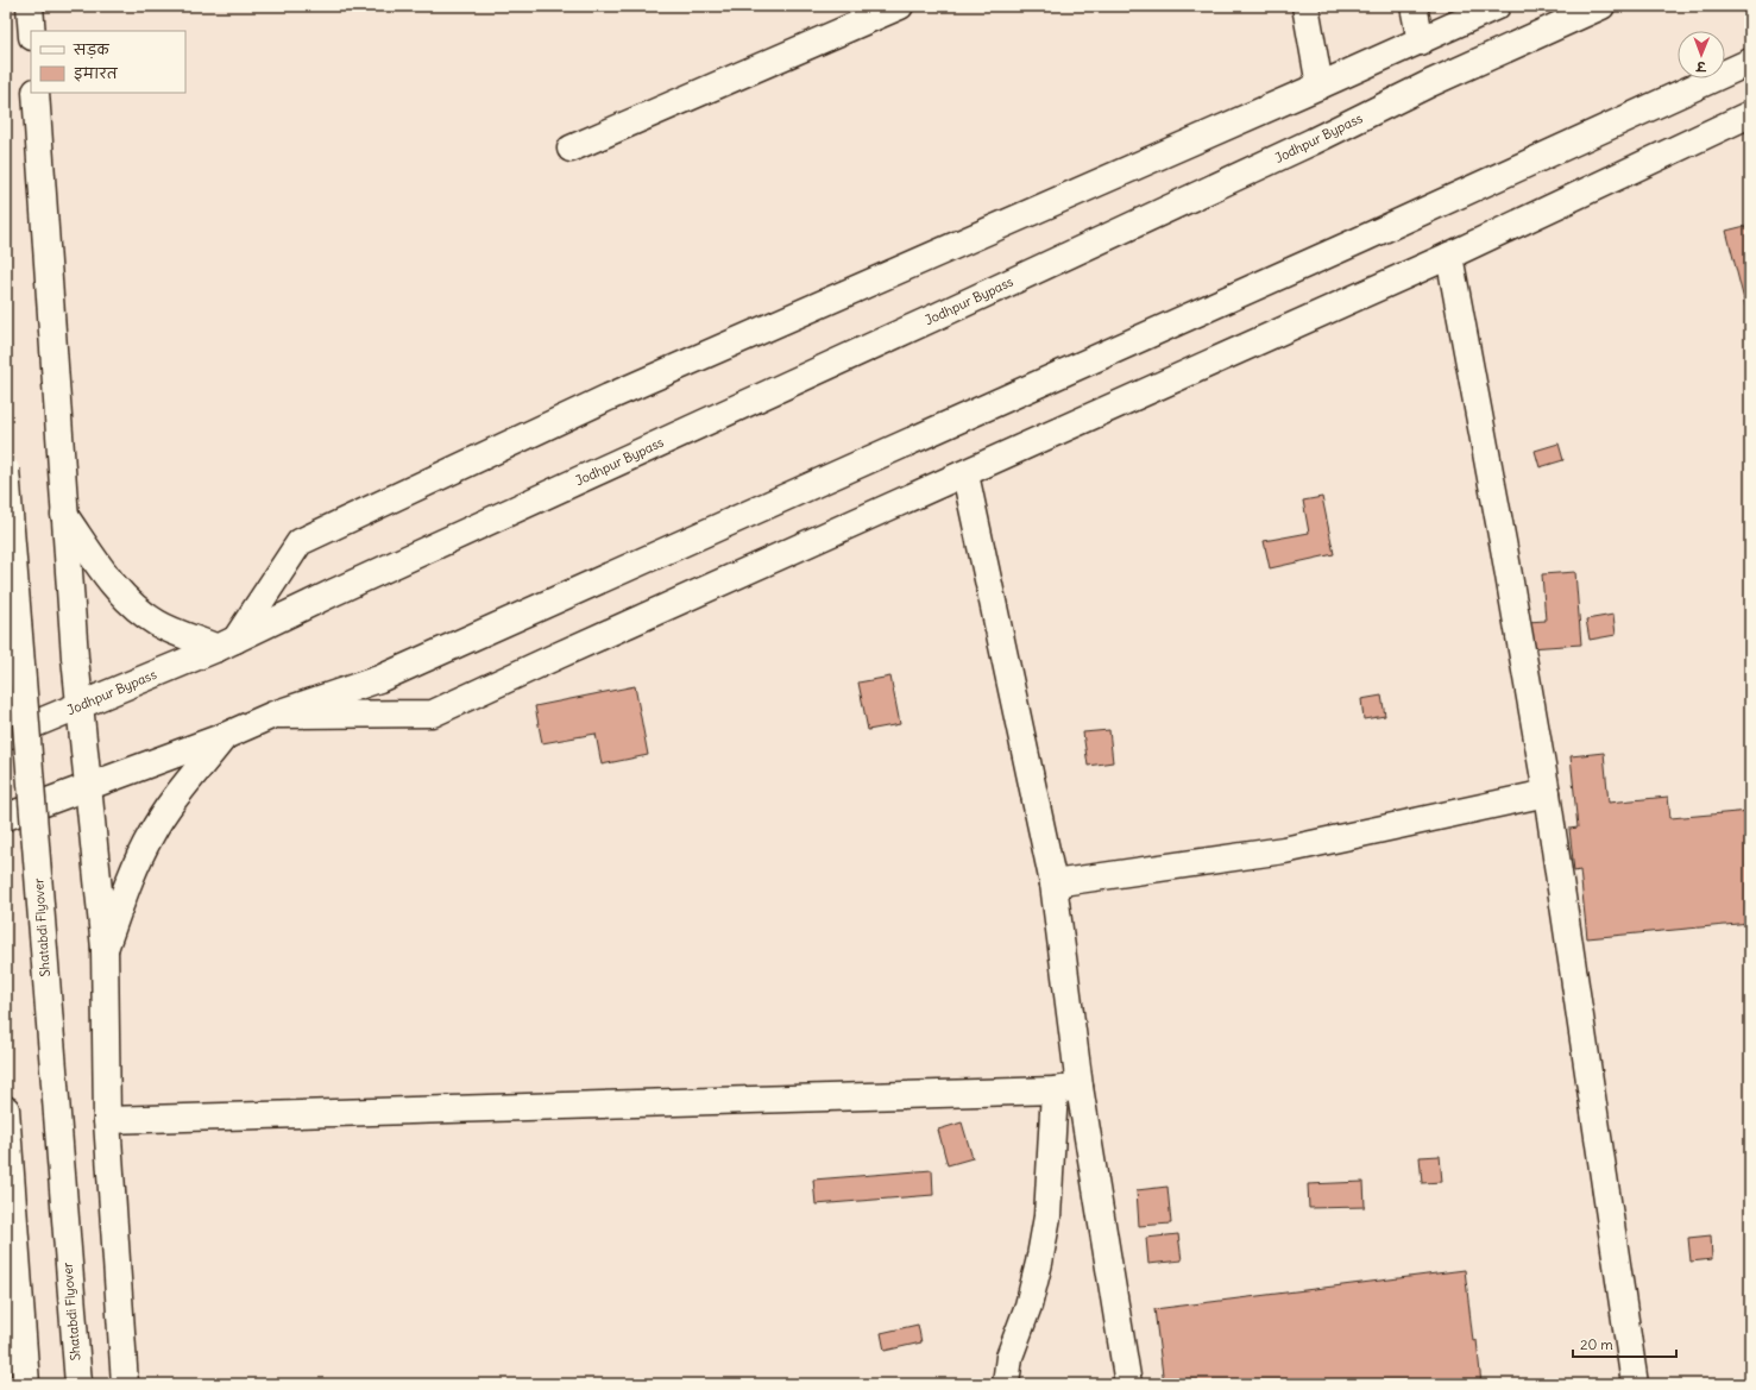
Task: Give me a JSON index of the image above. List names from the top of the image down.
{
  "streets": {
    "main road": ["Jodhpur Bypass", "Shatabdi Flyover"]
  },
  "legend": ["सड़क", "इमारत"],
  "scale_bar": "20 m",
  "north": "bottom"
}
